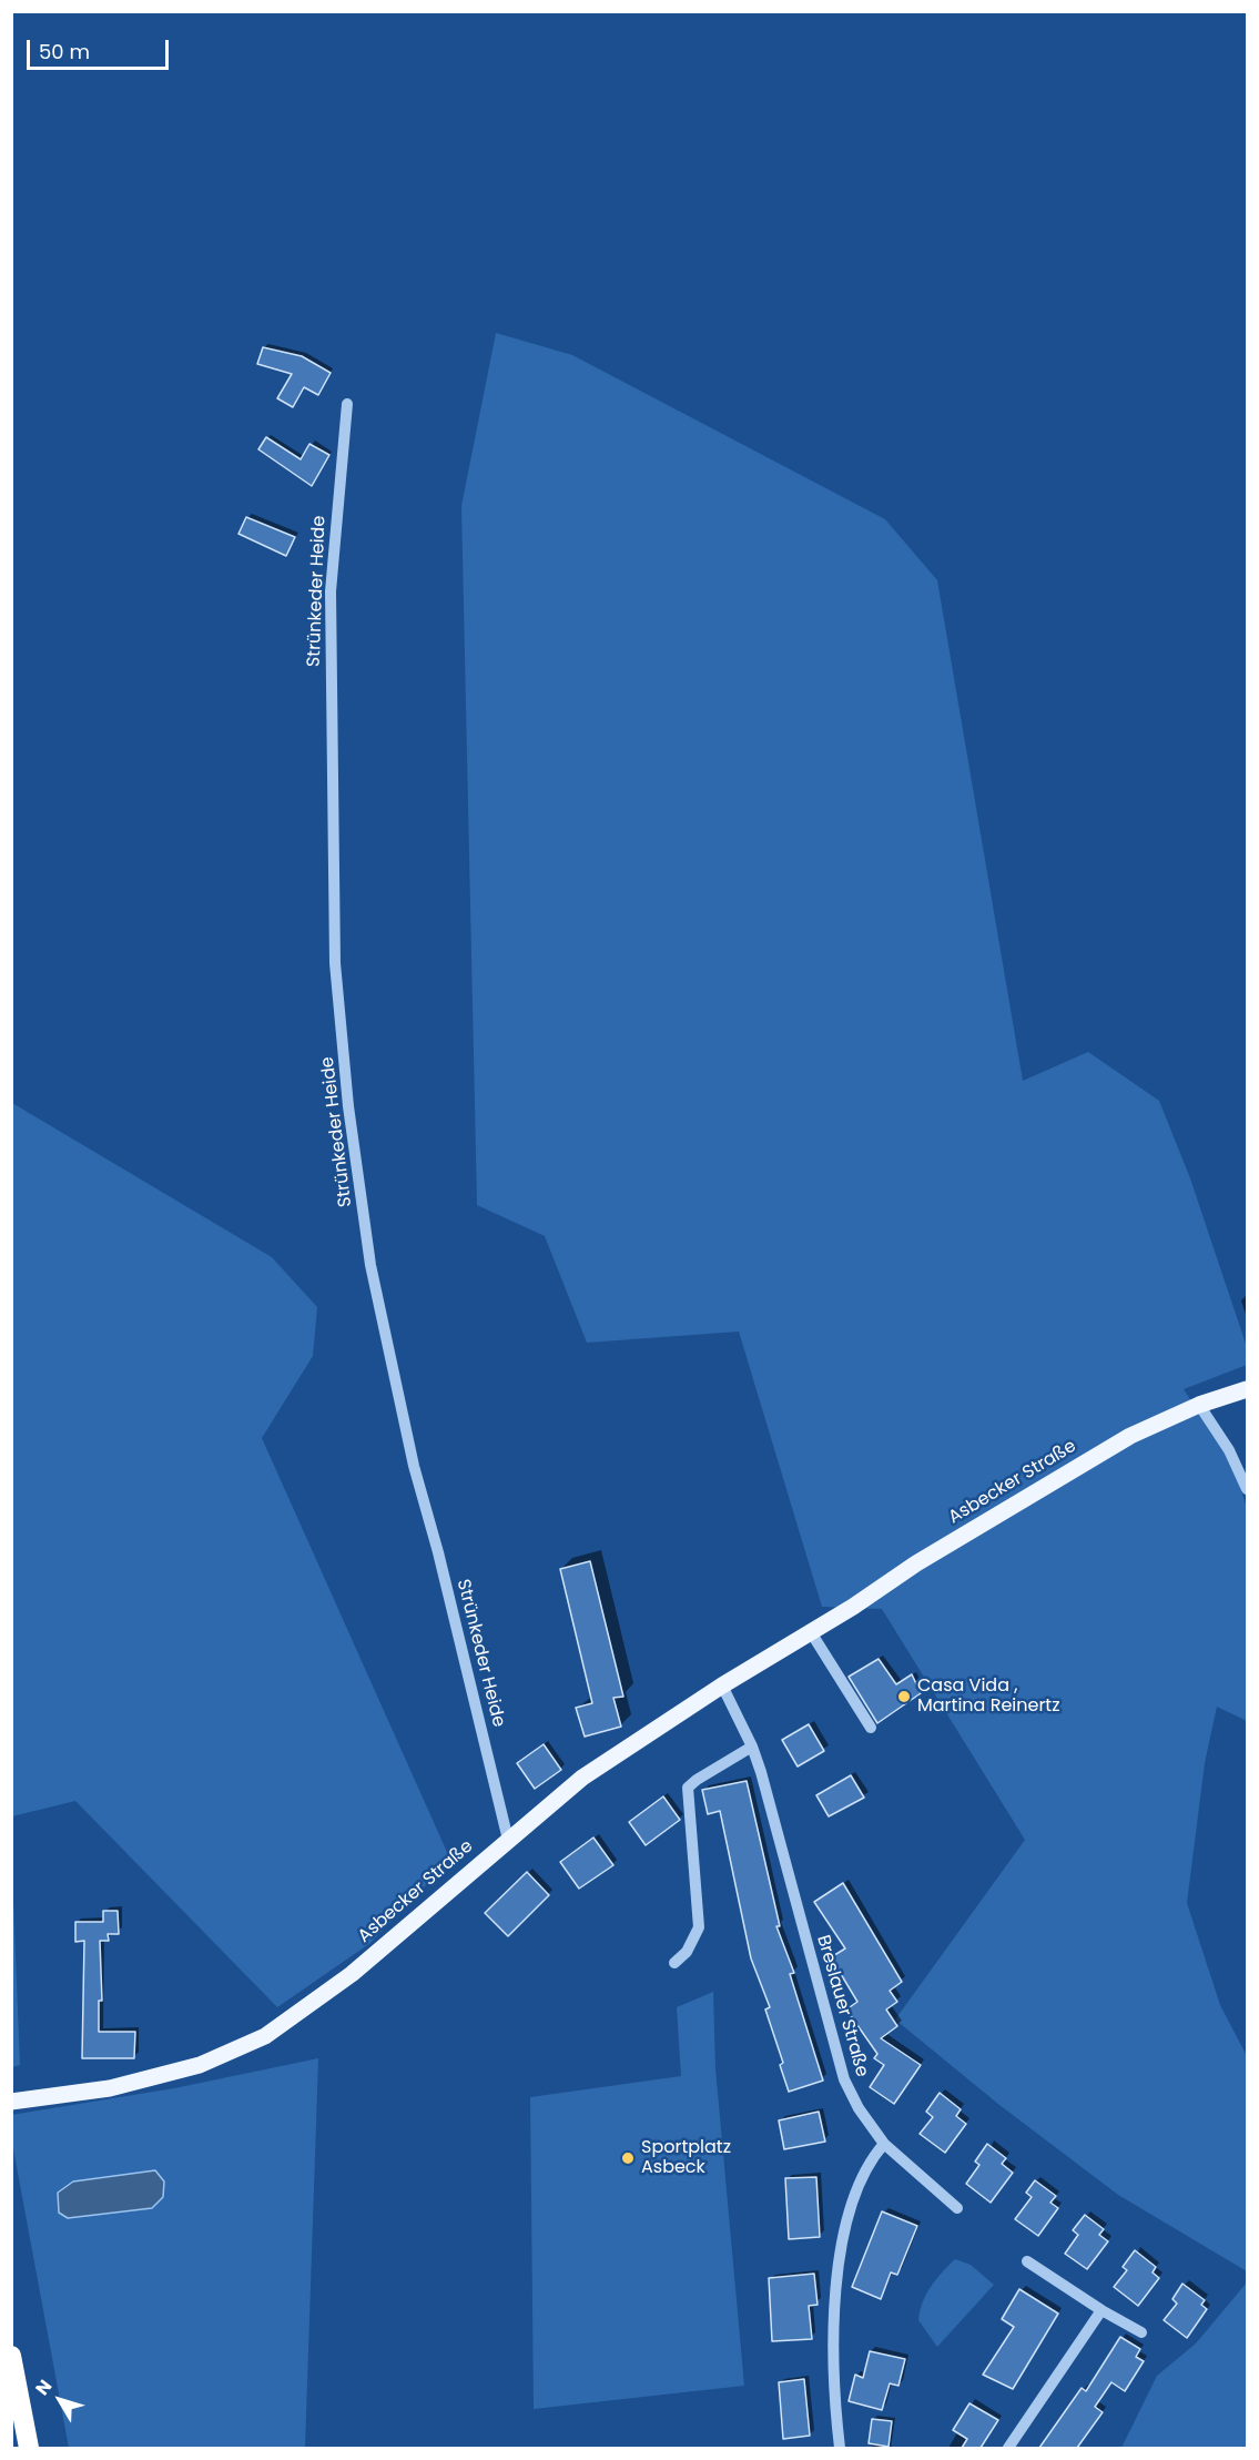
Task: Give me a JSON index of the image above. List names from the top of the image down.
{
  "streets": {
    "main road": ["Asbecker Straße"],
    "street": ["Strünkeder Heide", "Breslauer Straße"]
  },
  "crossings": [
    ["Strünkeder Heide", "Asbecker Straße"],
    ["Asbecker Straße", "Breslauer Straße"]
  ],
  "places": ["Casa Vida , Martina Reinertz", "Sportplatz Asbeck"],
  "scale_bar": "50 m",
  "north": "top left"
}
